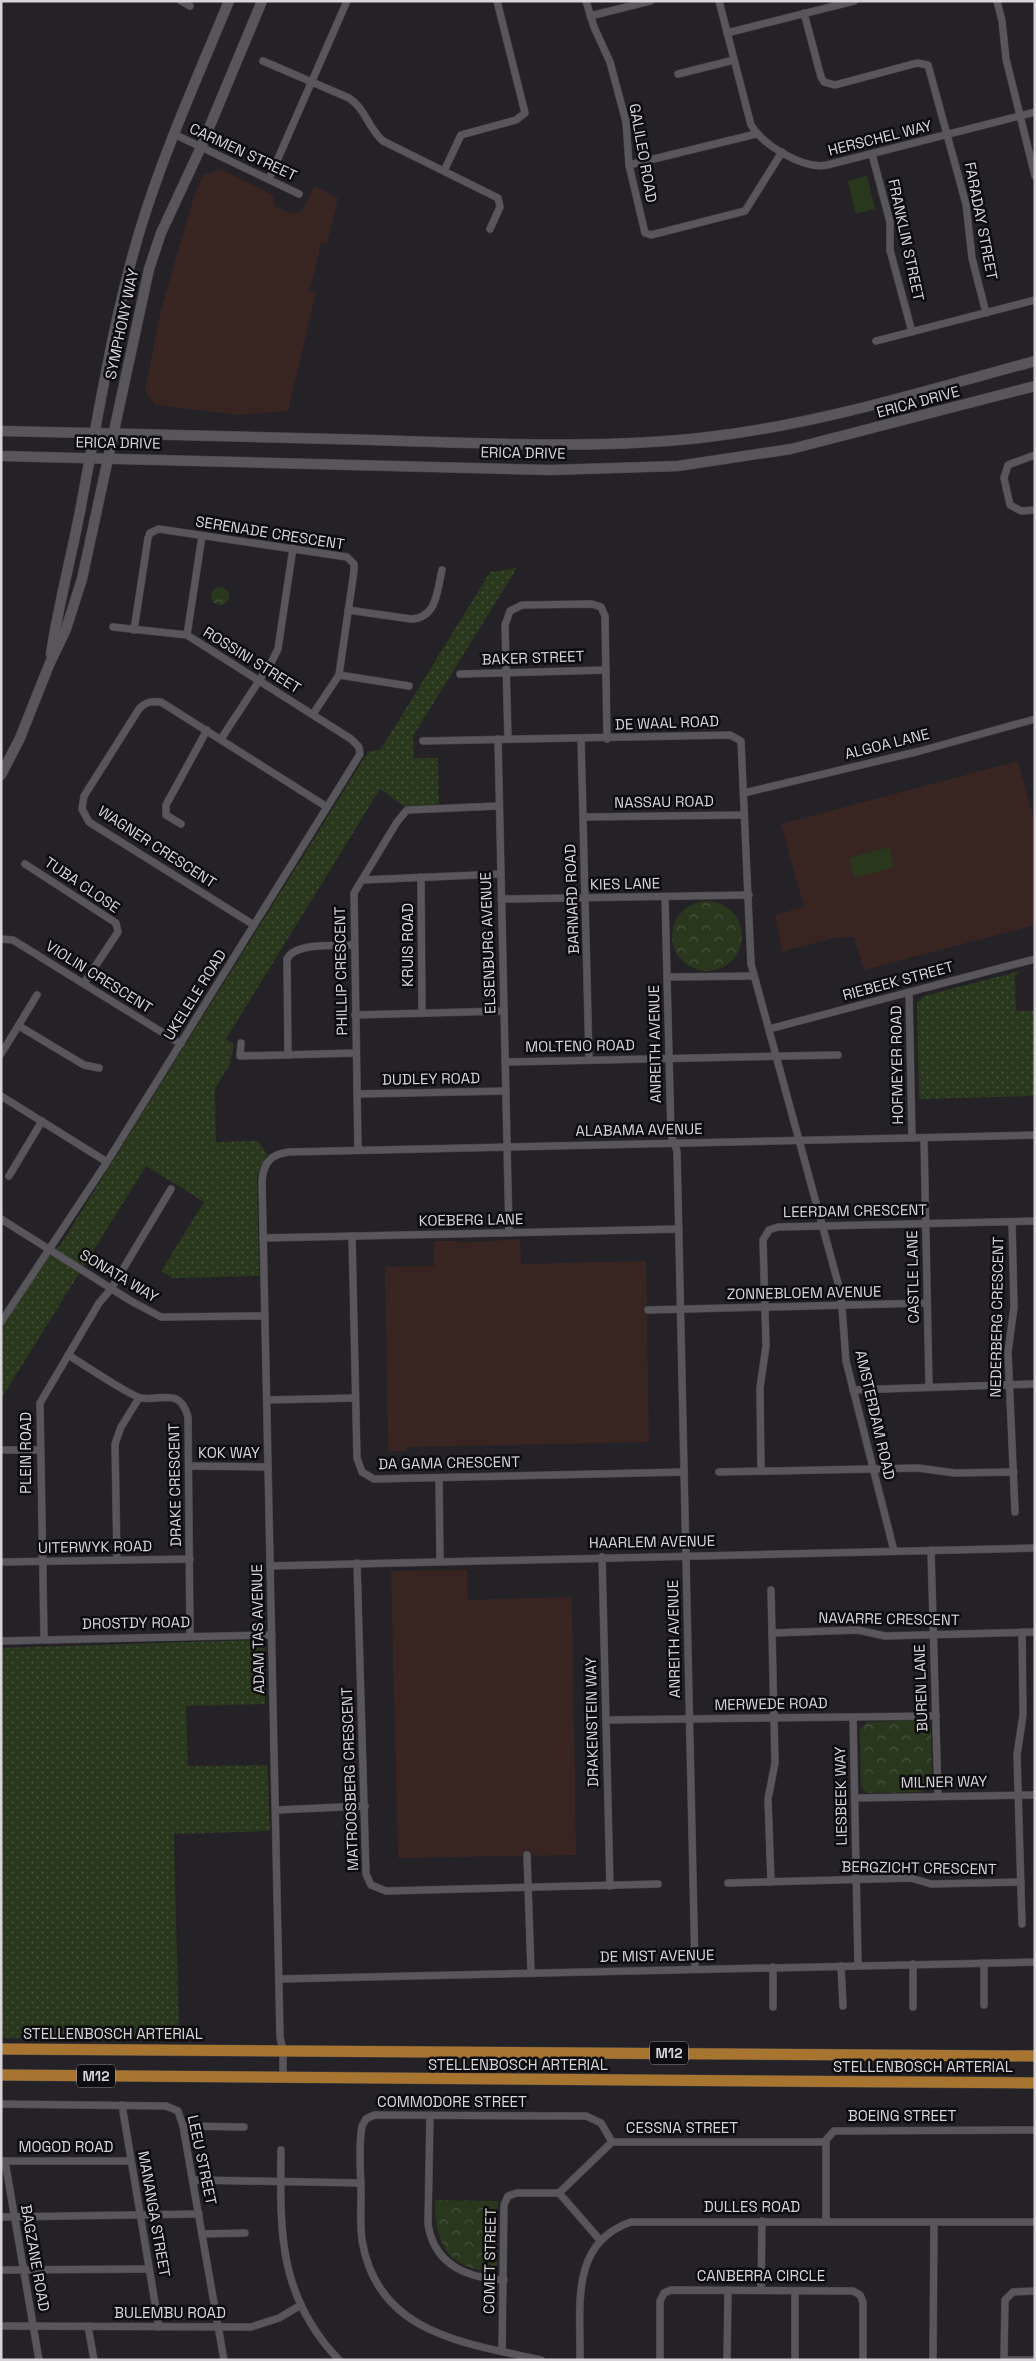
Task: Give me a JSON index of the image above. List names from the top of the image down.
{
  "streets": {
    "main road": [
      "SYMPHONY WAY",
      "ERICA DRIVE",
      "STELLENBOSCH ARTERIAL",
      "M12"
    ],
    "street": [
      "HERSCHEL WAY",
      "CARMEN STREET",
      "GALILEO ROAD",
      "FARADAY STREET",
      "FRANKLIN STREET",
      "SERENADE CRESCENT",
      "BAKER STREET",
      "ROSSINI STREET",
      "DE WAAL ROAD",
      "ALGOA LANE",
      "NASSAU ROAD",
      "WAGNER CRESCENT",
      "KIES LANE",
      "TUBA CLOSE",
      "BARNARD ROAD",
      "ELSENBURG AVENUE",
      "KRUIS ROAD",
      "PHILLIP CRESCENT",
      "VIOLIN CRESCENT",
      "RIEBEEK STREET",
      "UKELELE ROAD",
      "ANREITH AVENUE",
      "MOLTENO ROAD",
      "HOFMEYER ROAD",
      "DUDLEY ROAD",
      "ALABAMA AVENUE",
      "LEERDAM CRESCENT",
      "KOEBERG LANE",
      "SONATA WAY",
      "CASTLE LANE",
      "ZONNEBLOEM AVENUE",
      "NEDERBERG CRESCENT",
      "AMSTERDAM ROAD",
      "PLEIN ROAD",
      "KOK WAY",
      "DA GAMA CRESCENT",
      "DRAKE CRESCENT",
      "HAARLEM AVENUE",
      "UITERWYK ROAD",
      "NAVARRE CRESCENT",
      "DROSTDY ROAD",
      "ADAM TAS AVENUE",
      "BUREN LANE",
      "MERWEDE ROAD",
      "DRAKENSTEIN WAY",
      "MATROOSBERG CRESCENT",
      "MILNER WAY",
      "LIESBEEK WAY",
      "BERGZICHT CRESCENT",
      "DE MIST AVENUE",
      "COMMODORE STREET",
      "BOEING STREET",
      "CESSNA STREET",
      "MOGOD ROAD",
      "LEEU STREET",
      "DULLES ROAD",
      "MANANGA STREET",
      "BAGZANE ROAD",
      "COMET STREET",
      "CANBERRA CIRCLE",
      "BULEMBU ROAD"
    ]
  },
  "crossings": [
    ["HERSCHEL WAY", "GALILEO ROAD"],
    ["HERSCHEL WAY", "FARADAY STREET"],
    ["HERSCHEL WAY", "FRANKLIN STREET"],
    ["CARMEN STREET", "SYMPHONY WAY"],
    ["SYMPHONY WAY", "ERICA DRIVE"],
    ["SERENADE CRESCENT", "ROSSINI STREET"],
    ["ROSSINI STREET", "UKELELE ROAD"],
    ["DE WAAL ROAD", "ALGOA LANE"],
    ["DE WAAL ROAD", "NASSAU ROAD"],
    ["DE WAAL ROAD", "KIES LANE"],
    ["DE WAAL ROAD", "BARNARD ROAD"],
    ["DE WAAL ROAD", "ELSENBURG AVENUE"],
    ["DE WAAL ROAD", "RIEBEEK STREET"],
    ["DE WAAL ROAD", "AMSTERDAM ROAD"],
    ["NASSAU ROAD", "BARNARD ROAD"],
    ["WAGNER CRESCENT", "UKELELE ROAD"],
    ["KIES LANE", "BARNARD ROAD"],
    ["KIES LANE", "ELSENBURG AVENUE"],
    ["KIES LANE", "ANREITH AVENUE"],
    ["TUBA CLOSE", "VIOLIN CRESCENT"],
    ["BARNARD ROAD", "MOLTENO ROAD"],
    ["ELSENBURG AVENUE", "PHILLIP CRESCENT"],
    ["ELSENBURG AVENUE", "MOLTENO ROAD"],
    ["ELSENBURG AVENUE", "DUDLEY ROAD"],
    ["ELSENBURG AVENUE", "ALABAMA AVENUE"],
    ["ELSENBURG AVENUE", "KOEBERG LANE"],
    ["PHILLIP CRESCENT", "DUDLEY ROAD"],
    ["PHILLIP CRESCENT", "ALABAMA AVENUE"],
    ["VIOLIN CRESCENT", "UKELELE ROAD"],
    ["RIEBEEK STREET", "HOFMEYER ROAD"],
    ["RIEBEEK STREET", "AMSTERDAM ROAD"],
    ["UKELELE ROAD", "SONATA WAY"],
    ["ANREITH AVENUE", "MOLTENO ROAD"],
    ["ANREITH AVENUE", "ALABAMA AVENUE"],
    ["ANREITH AVENUE", "KOEBERG LANE"],
    ["ANREITH AVENUE", "ZONNEBLOEM AVENUE"],
    ["ANREITH AVENUE", "DA GAMA CRESCENT"],
    ["ANREITH AVENUE", "HAARLEM AVENUE"],
    ["ANREITH AVENUE", "MERWEDE ROAD"],
    ["ANREITH AVENUE", "DE MIST AVENUE"],
    ["MOLTENO ROAD", "AMSTERDAM ROAD"],
    ["HOFMEYER ROAD", "ALABAMA AVENUE"],
    ["ALABAMA AVENUE", "CASTLE LANE"],
    ["ALABAMA AVENUE", "AMSTERDAM ROAD"],
    ["ALABAMA AVENUE", "ADAM TAS AVENUE"],
    ["LEERDAM CRESCENT", "CASTLE LANE"],
    ["LEERDAM CRESCENT", "ZONNEBLOEM AVENUE"],
    ["LEERDAM CRESCENT", "NEDERBERG CRESCENT"],
    ["LEERDAM CRESCENT", "AMSTERDAM ROAD"],
    ["KOEBERG LANE", "DA GAMA CRESCENT"],
    ["KOEBERG LANE", "ADAM TAS AVENUE"],
    ["SONATA WAY", "PLEIN ROAD"],
    ["SONATA WAY", "ADAM TAS AVENUE"],
    ["CASTLE LANE", "ZONNEBLOEM AVENUE"],
    ["ZONNEBLOEM AVENUE", "AMSTERDAM ROAD"],
    ["AMSTERDAM ROAD", "HAARLEM AVENUE"],
    ["PLEIN ROAD", "UITERWYK ROAD"],
    ["PLEIN ROAD", "DROSTDY ROAD"],
    ["KOK WAY", "DRAKE CRESCENT"],
    ["KOK WAY", "ADAM TAS AVENUE"],
    ["DRAKE CRESCENT", "UITERWYK ROAD"],
    ["DRAKE CRESCENT", "DROSTDY ROAD"],
    ["HAARLEM AVENUE", "ADAM TAS AVENUE"],
    ["HAARLEM AVENUE", "BUREN LANE"],
    ["HAARLEM AVENUE", "DRAKENSTEIN WAY"],
    ["HAARLEM AVENUE", "MATROOSBERG CRESCENT"],
    ["NAVARRE CRESCENT", "BUREN LANE"],
    ["DROSTDY ROAD", "ADAM TAS AVENUE"],
    ["ADAM TAS AVENUE", "DE MIST AVENUE"],
    ["ADAM TAS AVENUE", "STELLENBOSCH ARTERIAL"],
    ["BUREN LANE", "MERWEDE ROAD"],
    ["BUREN LANE", "MILNER WAY"],
    ["MERWEDE ROAD", "DRAKENSTEIN WAY"],
    ["MERWEDE ROAD", "LIESBEEK WAY"],
    ["DRAKENSTEIN WAY", "MATROOSBERG CRESCENT"],
    ["MILNER WAY", "LIESBEEK WAY"],
    ["LIESBEEK WAY", "BERGZICHT CRESCENT"],
    ["LIESBEEK WAY", "DE MIST AVENUE"],
    ["COMMODORE STREET", "CESSNA STREET"],
    ["COMMODORE STREET", "COMET STREET"],
    ["BOEING STREET", "CESSNA STREET"],
    ["CESSNA STREET", "COMET STREET"],
    ["MOGOD ROAD", "MANANGA STREET"],
    ["MOGOD ROAD", "BAGZANE ROAD"],
    ["LEEU STREET", "MANANGA STREET"],
    ["LEEU STREET", "BULEMBU ROAD"],
    ["MANANGA STREET", "BULEMBU ROAD"],
    ["BAGZANE ROAD", "BULEMBU ROAD"]
  ]
}
